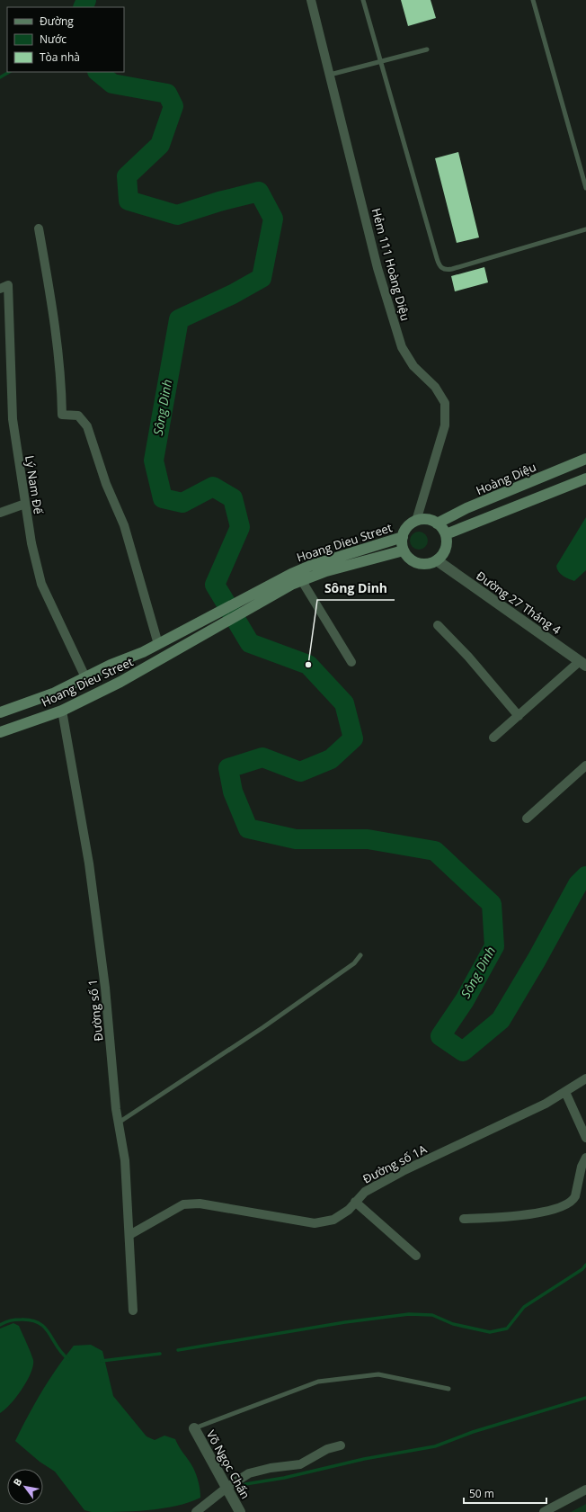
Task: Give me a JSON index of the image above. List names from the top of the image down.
{
  "streets": {
    "main road": ["Hoàng Diệu", "Hoang Dieu Street"],
    "street": [
      "Hẻm 111 Hoàng Diệu",
      "Lý Nam Đế",
      "Đường 27 Tháng 4",
      "Đường số 1",
      "Đường số 1A",
      "Võ Ngọc Chấn"
    ]
  },
  "crossings": [
    ["Hẻm 111 Hoàng Diệu", "Hoàng Diệu"],
    ["Hẻm 111 Hoàng Diệu", "Hoang Dieu Street"],
    ["Hẻm 111 Hoàng Diệu", "Đường 27 Tháng 4"],
    ["Hoàng Diệu", "Hoang Dieu Street"],
    ["Hoàng Diệu", "Đường 27 Tháng 4"],
    ["Lý Nam Đế", "Hoang Dieu Street"],
    ["Hoang Dieu Street", "Đường 27 Tháng 4"],
    ["Hoang Dieu Street", "Đường số 1"],
    ["Đường số 1", "Đường số 1A"]
  ],
  "water": ["Sông Dinh"],
  "places": ["Sông Dinh"],
  "legend": ["Đường", "Nước", "Tòa nhà"],
  "scale_bar": "50 m",
  "north": "top left"
}
